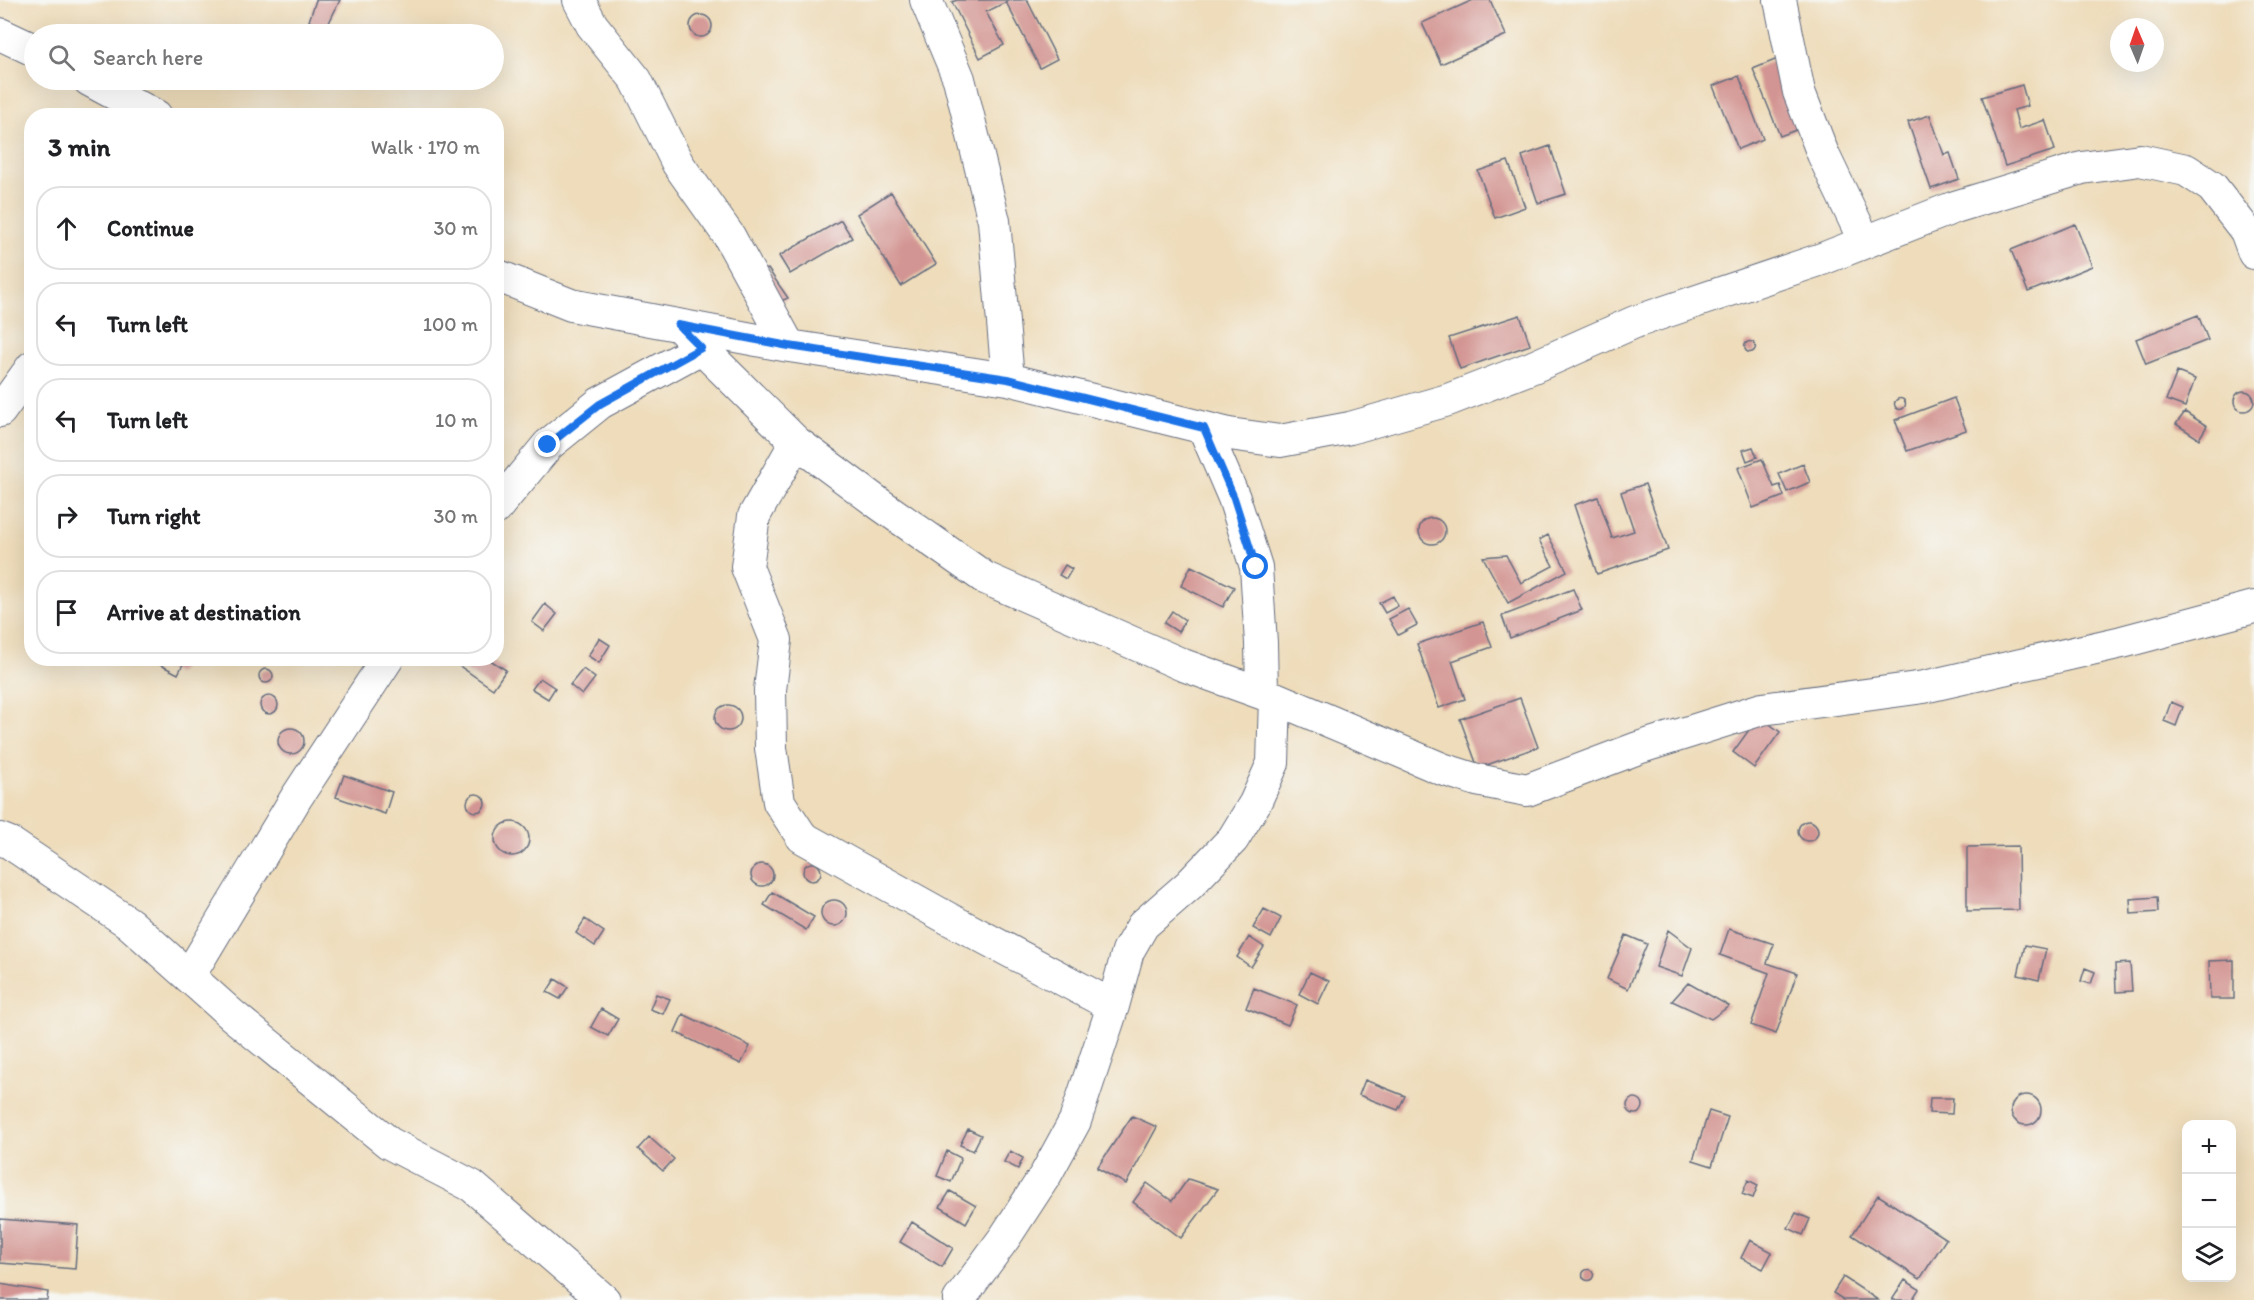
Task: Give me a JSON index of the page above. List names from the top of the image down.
{
  "north": "top",
  "page": {
    "search": "Search here",
    "heading": ["3 min", "Walk · 170 m"],
    "list": [
      ["Continue", "30 m"],
      ["Turn left", "100 m"],
      ["Turn left", "10 m"],
      ["Turn right", "30 m"],
      "Arrive at destination"
    ],
    "map_buttons": ["+", "−"]
  }
}
